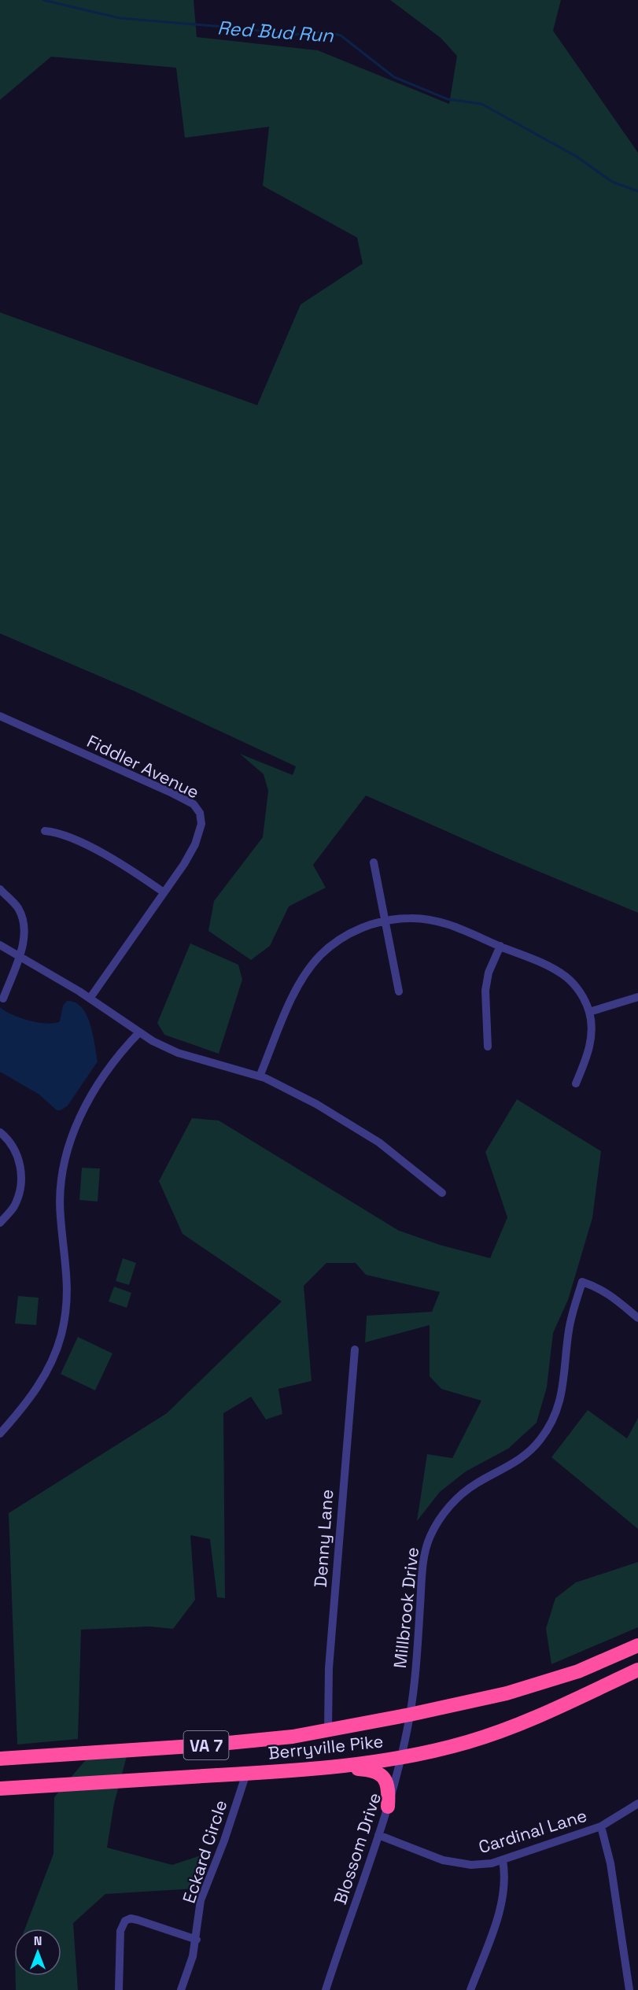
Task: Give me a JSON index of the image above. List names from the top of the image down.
{
  "streets": {
    "highway": ["VA 7", "Berryville Pike"],
    "street": [
      "Fiddler Avenue",
      "Denny Lane",
      "Millbrook Drive",
      "Cardinal Lane",
      "Blossom Drive",
      "Eckard Circle"
    ]
  },
  "crossings": [
    ["Denny Lane", "Berryville Pike"],
    ["Millbrook Drive", "Berryville Pike"],
    ["Millbrook Drive", "Blossom Drive"],
    ["Berryville Pike", "Blossom Drive"],
    ["Berryville Pike", "Eckard Circle"],
    ["Cardinal Lane", "Blossom Drive"]
  ],
  "water": ["Red Bud Run"],
  "north": "top"
}
